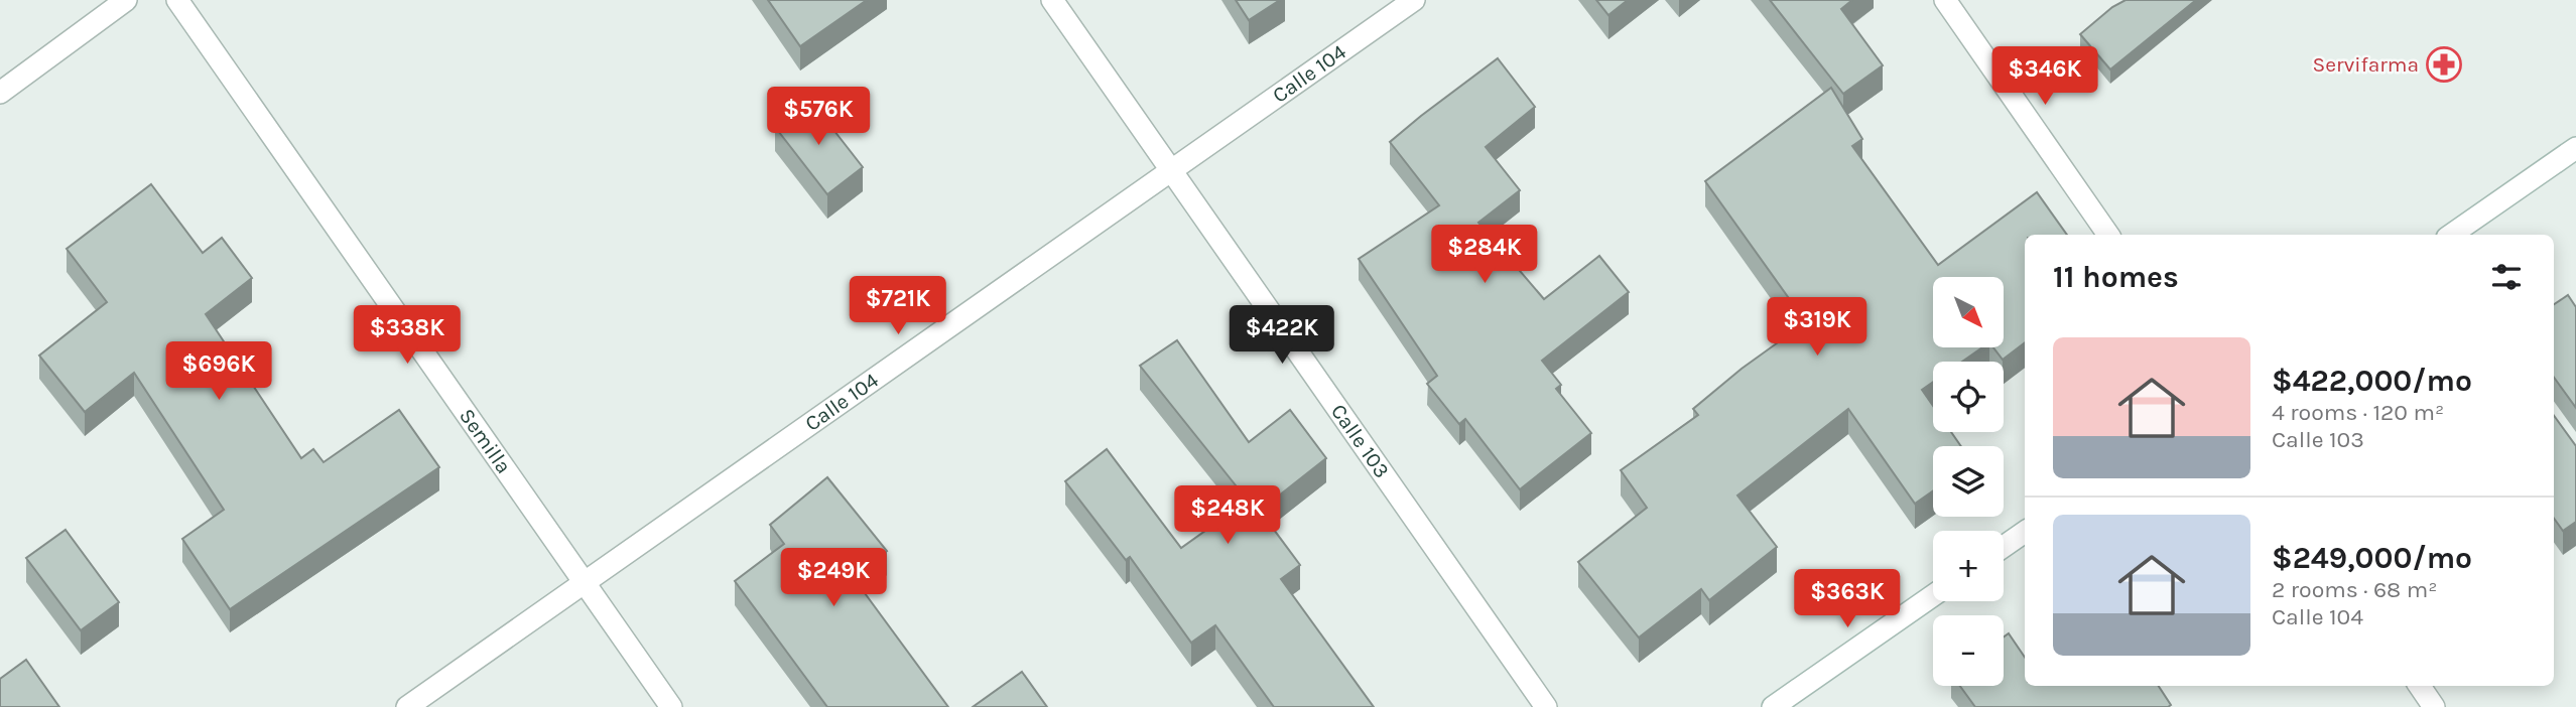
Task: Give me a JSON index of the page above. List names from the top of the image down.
{
  "streets": {
    "street": ["Calle 104", "Semilla", "Calle 103"]
  },
  "crossings": [
    ["Calle 104", "Semilla"],
    ["Calle 104", "Calle 103"]
  ],
  "places": {
    "pharmacy": ["Servifarma"]
  },
  "north": "bottom right",
  "page": {
    "price": [
      "$346K",
      "$576K",
      "$284K",
      "$721K",
      "$319K",
      "$338K",
      "$422K",
      "$696K",
      "$248K",
      "$249K",
      "$363K"
    ],
    "heading": "11 homes",
    "map_buttons": ["+", "−"],
    "list": [
      {
        "name": "$422,000/mo",
        "note": "4 rooms · 120 m² · Calle 103"
      },
      {
        "name": "$249,000/mo",
        "note": "2 rooms · 68 m² · Calle 104"
      }
    ]
  }
}
